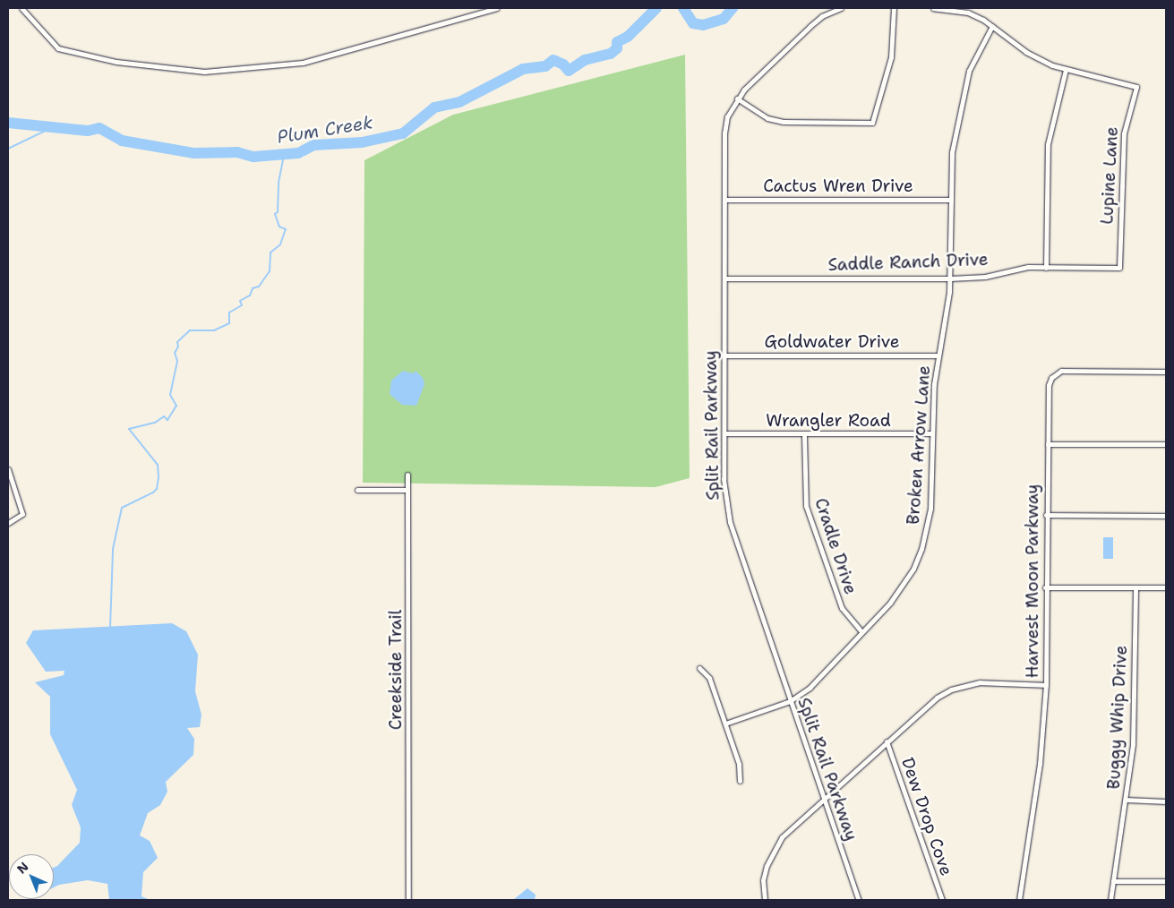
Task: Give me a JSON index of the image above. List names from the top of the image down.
{
  "streets": {
    "street": [
      "Lupine Lane",
      "Cactus Wren Drive",
      "Saddle Ranch Drive",
      "Goldwater Drive",
      "Wrangler Road",
      "Split Rail Parkway",
      "Broken Arrow Lane",
      "Cradle Drive",
      "Harvest Moon Parkway",
      "Creekside Trail",
      "Buggy Whip Drive",
      "Dew Drop Cove"
    ]
  },
  "crossings": [
    ["Lupine Lane", "Saddle Ranch Drive"],
    ["Cactus Wren Drive", "Split Rail Parkway"],
    ["Cactus Wren Drive", "Broken Arrow Lane"],
    ["Saddle Ranch Drive", "Split Rail Parkway"],
    ["Saddle Ranch Drive", "Broken Arrow Lane"],
    ["Goldwater Drive", "Split Rail Parkway"],
    ["Goldwater Drive", "Broken Arrow Lane"],
    ["Wrangler Road", "Split Rail Parkway"],
    ["Wrangler Road", "Broken Arrow Lane"],
    ["Wrangler Road", "Cradle Drive"],
    ["Split Rail Parkway", "Broken Arrow Lane"],
    ["Broken Arrow Lane", "Cradle Drive"]
  ],
  "water": ["Plum Creek"],
  "north": "top left"
}
